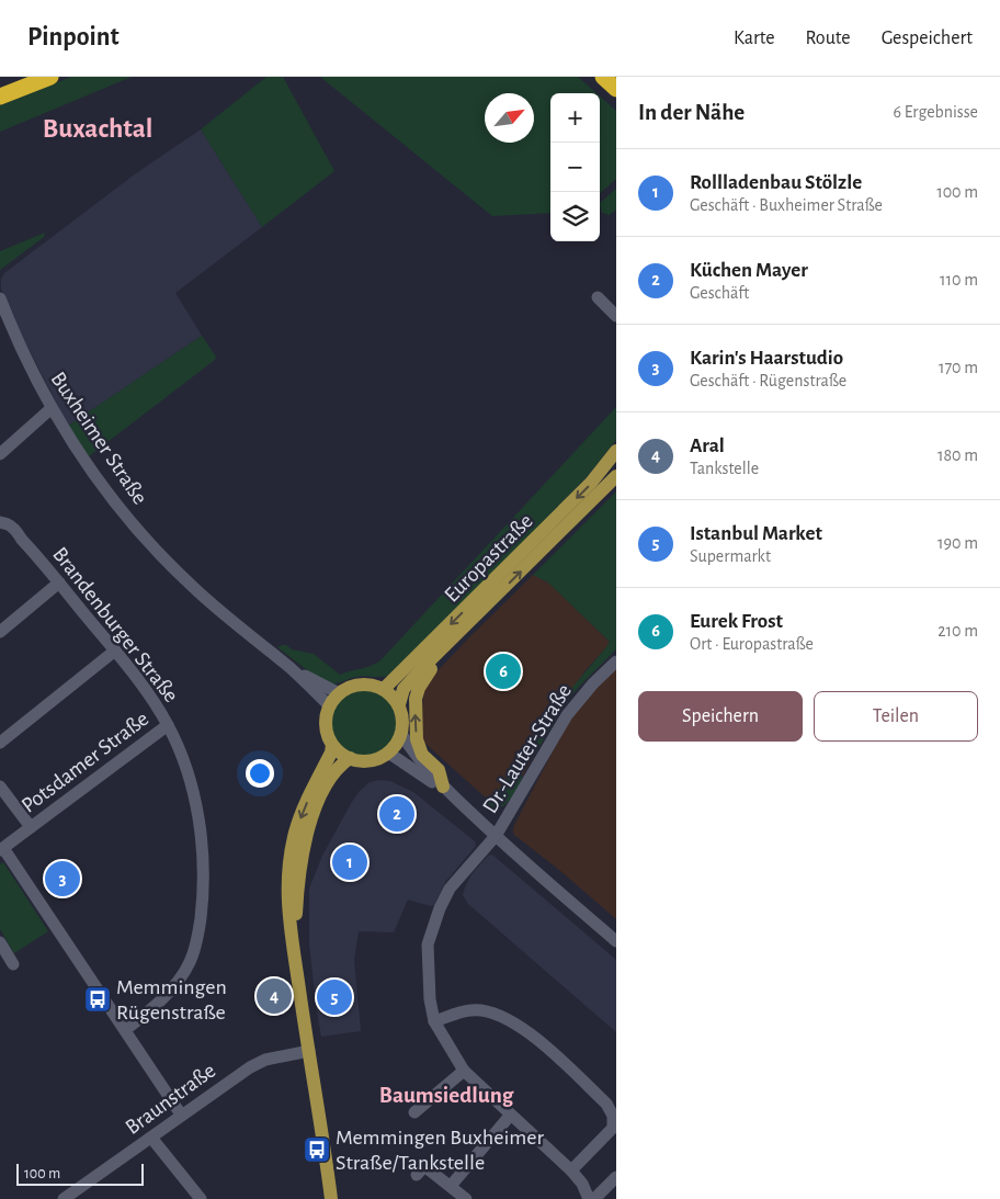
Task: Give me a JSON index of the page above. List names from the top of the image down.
{
  "streets": {
    "main road": ["Europastraße"],
    "street": [
      "Buxheimer Straße",
      "Brandenburger Straße",
      "Dr.-Lauter-Straße",
      "Potsdamer Straße",
      "Braunstraße"
    ]
  },
  "crossings": [
    ["Buxheimer Straße", "Europastraße"],
    ["Brandenburger Straße", "Potsdamer Straße"]
  ],
  "districts": ["Buxachtal", "Baumsiedlung"],
  "places": {
    "bus stop": ["Memmingen Rügenstraße", "Memmingen Buxheimer Straße/Tankstelle"]
  },
  "scale_bar": "100 m",
  "north": "top right",
  "page": {
    "header": "Pinpoint",
    "nav": ["Karte", "Route", "Gespeichert"],
    "heading": ["In der Nähe", "6 Ergebnisse"],
    "map_buttons": ["+", "−"],
    "list": [
      {
        "mark": "1",
        "name": "Rollladenbau Stölzle",
        "note": "Geschäft · Buxheimer Straße",
        "value": "100 m"
      },
      {
        "mark": "2",
        "name": "Küchen Mayer",
        "note": "Geschäft",
        "value": "110 m"
      },
      {
        "mark": "3",
        "name": "Karin's Haarstudio",
        "note": "Geschäft · Rügenstraße",
        "value": "170 m"
      },
      {
        "mark": "4",
        "name": "Aral",
        "note": "Tankstelle",
        "value": "180 m"
      },
      {
        "mark": "5",
        "name": "Istanbul Market",
        "note": "Supermarkt",
        "value": "190 m"
      },
      {
        "mark": "6",
        "name": "Eurek Frost",
        "note": "Ort · Europastraße",
        "value": "210 m"
      }
    ],
    "pins": [
      "6",
      "2",
      "1",
      "3",
      "4",
      "5"
    ],
    "buttons": ["Speichern", "Teilen"],
    "scale": "100 m"
  }
}
